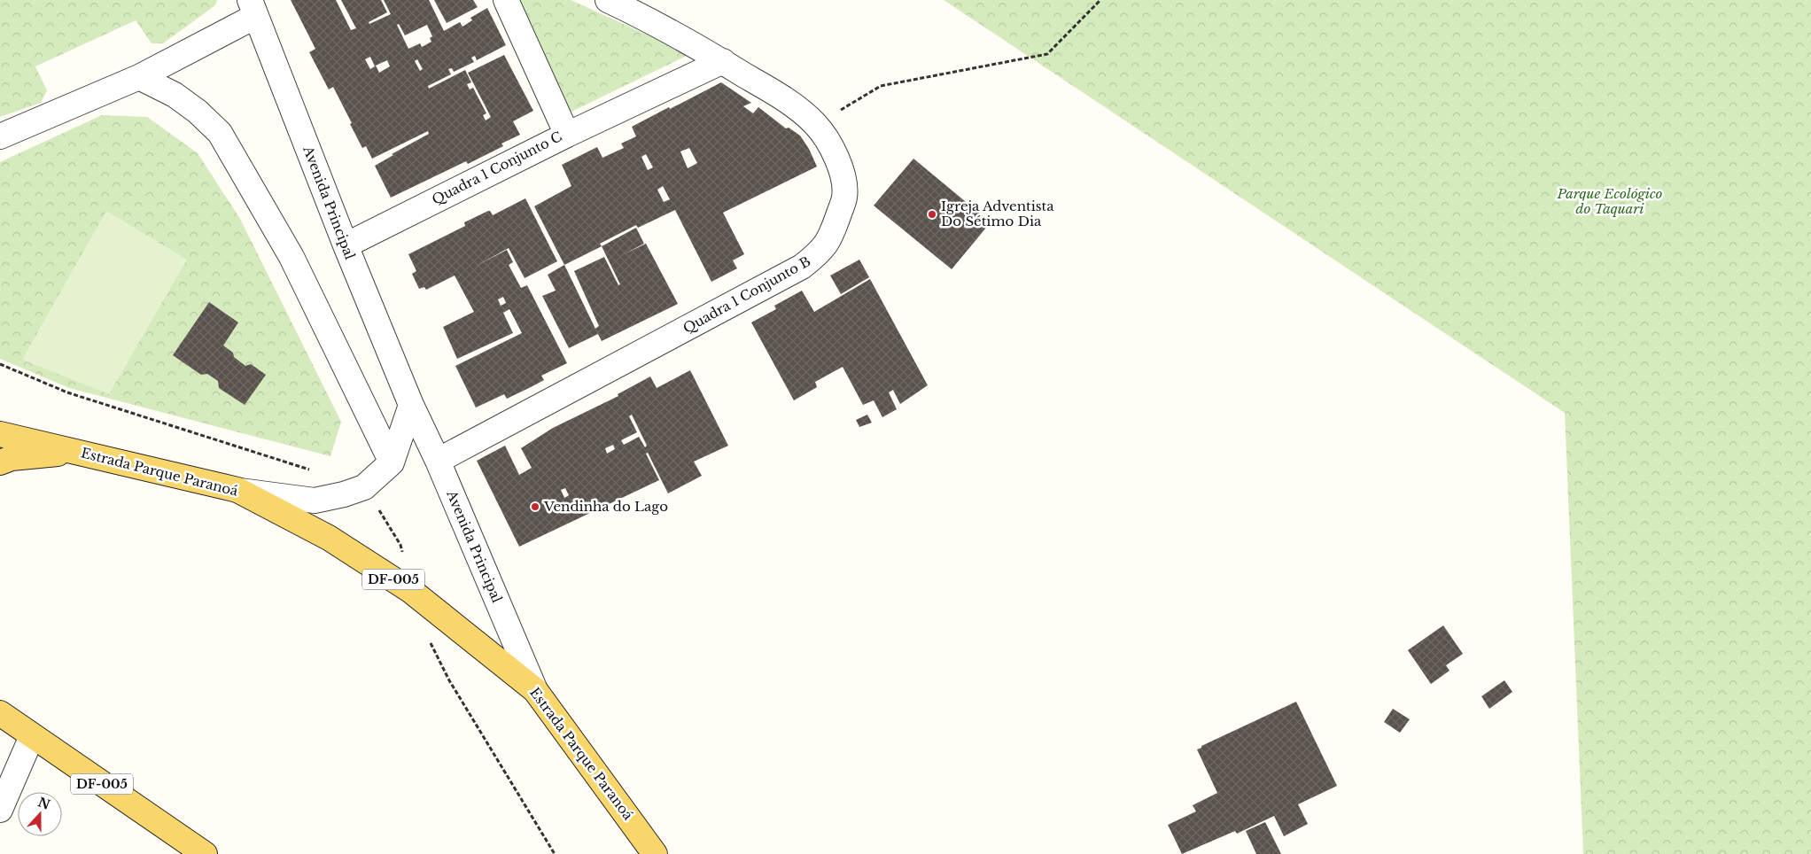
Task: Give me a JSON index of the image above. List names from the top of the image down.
{
  "streets": {
    "main road": ["Estrada Parque Paranoá", "DF-005"],
    "street": ["Quadra 1 Conjunto C", "Avenida Principal", "Quadra 1 Conjunto B"]
  },
  "crossings": [
    ["Quadra 1 Conjunto C", "Avenida Principal"],
    ["Avenida Principal", "Quadra 1 Conjunto B"],
    ["Avenida Principal", "Estrada Parque Paranoá"]
  ],
  "parks": ["Parque Ecológico do Taquari"],
  "places": ["Igreja Adventista Do Sétimo Dia", "Vendinha do Lago"],
  "north": "top"
}
